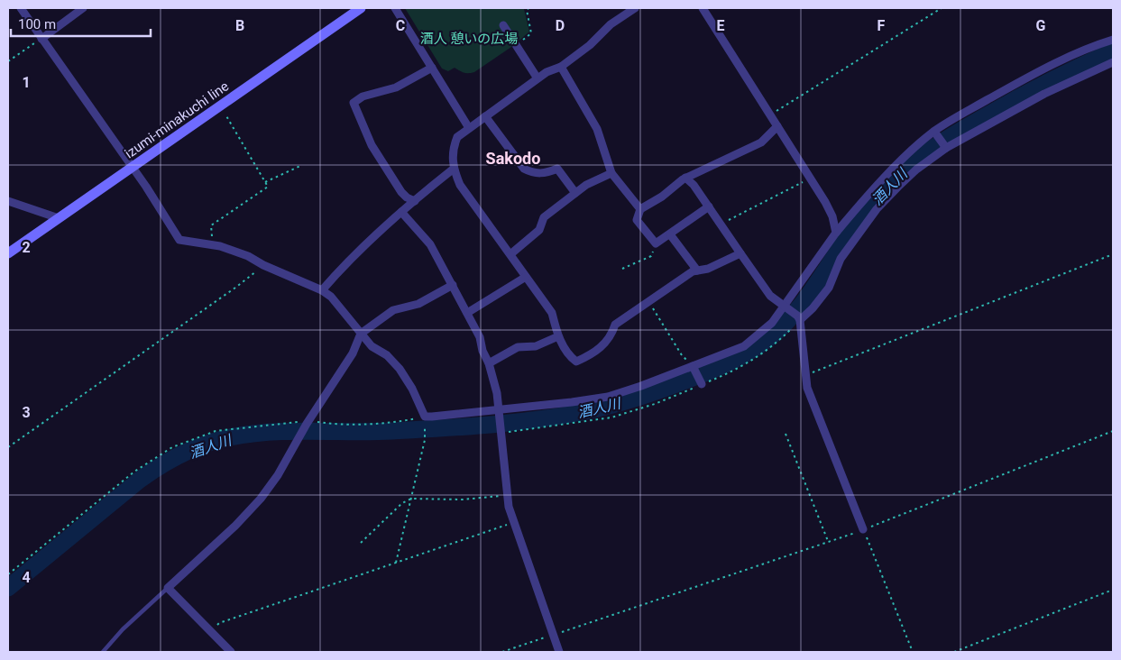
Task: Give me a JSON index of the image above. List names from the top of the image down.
{
  "streets": {
    "main road": ["izumi-minakuchi line"]
  },
  "districts": ["Sakodo"],
  "water": ["酒人川"],
  "parks": ["酒人 憩いの広場"],
  "scale_bar": "100 m",
  "grid": {
    "columns": [
      "B",
      "C",
      "D",
      "E",
      "F",
      "G"
    ],
    "rows": [
      "1",
      "2",
      "3",
      "4"
    ]
  }
}
